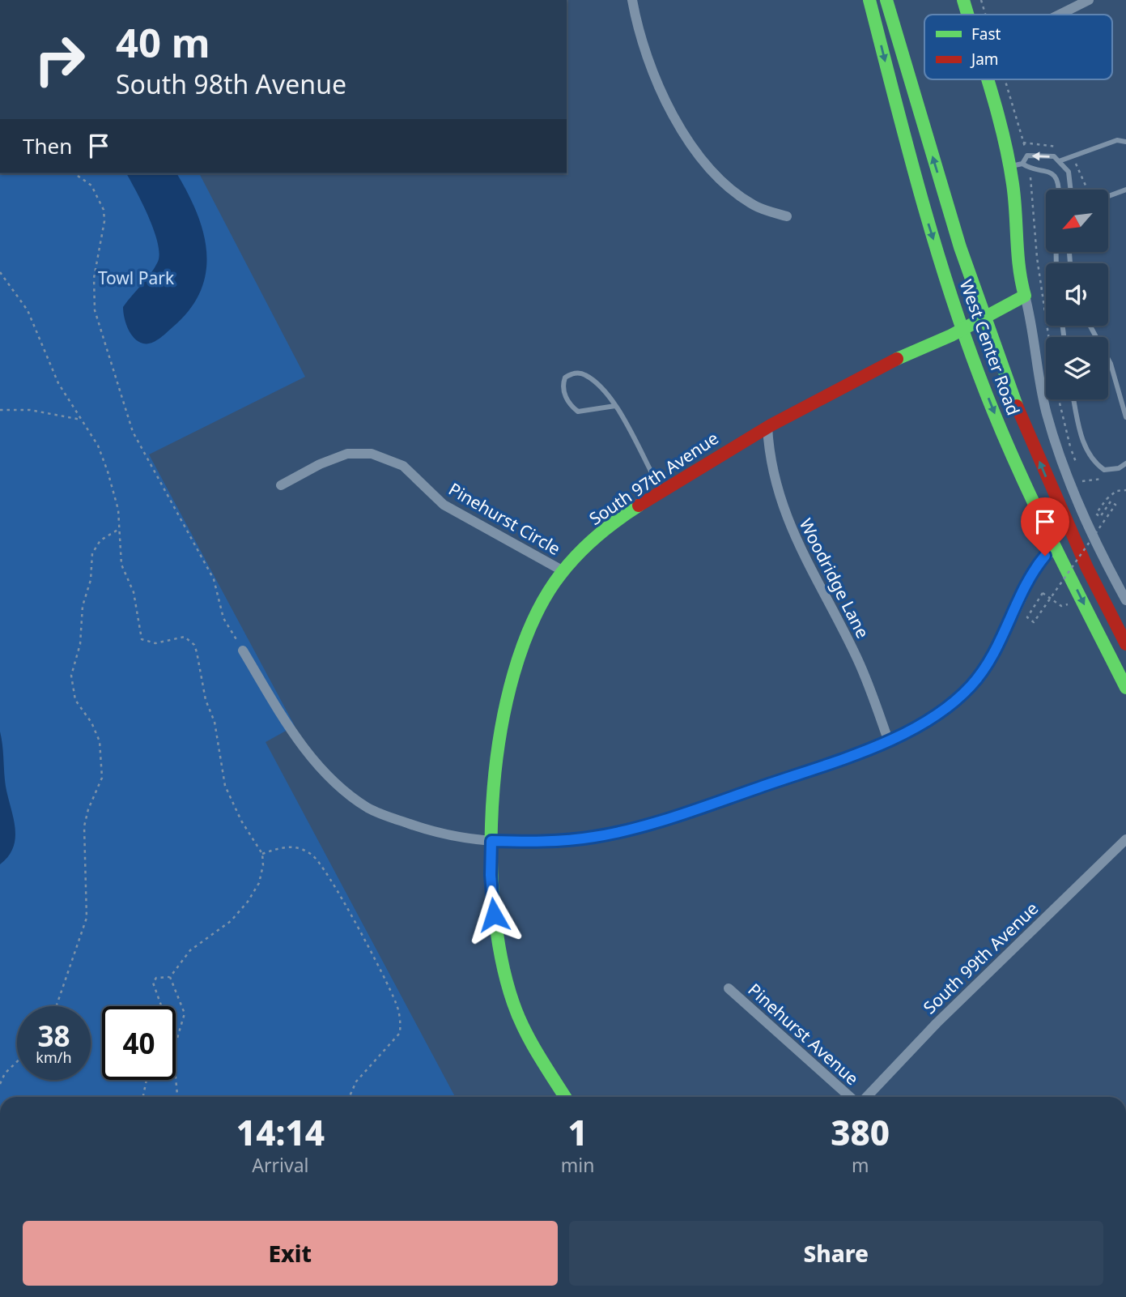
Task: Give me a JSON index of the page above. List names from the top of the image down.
{
  "streets": {
    "main road": ["West Center Road", "South 97th Avenue"],
    "street": [
      "Pinehurst Circle",
      "Woodridge Lane",
      "South 99th Avenue",
      "Pinehurst Avenue"
    ]
  },
  "crossings": [
    ["West Center Road", "South 97th Avenue"],
    ["South 97th Avenue", "Pinehurst Circle"],
    ["South 97th Avenue", "Woodridge Lane"]
  ],
  "parks": ["Towl Park"],
  "legend": ["Fast", "Jam"],
  "north": "bottom left",
  "page": {
    "turn": ["40 m", "South 98th Avenue"],
    "then": "Then",
    "speed": "38 km/h",
    "limit": "40",
    "eta": [
      "14:14",
      "Arrival",
      "1",
      "min",
      "380",
      "m"
    ],
    "buttons": ["Exit", "Share"]
  }
}
